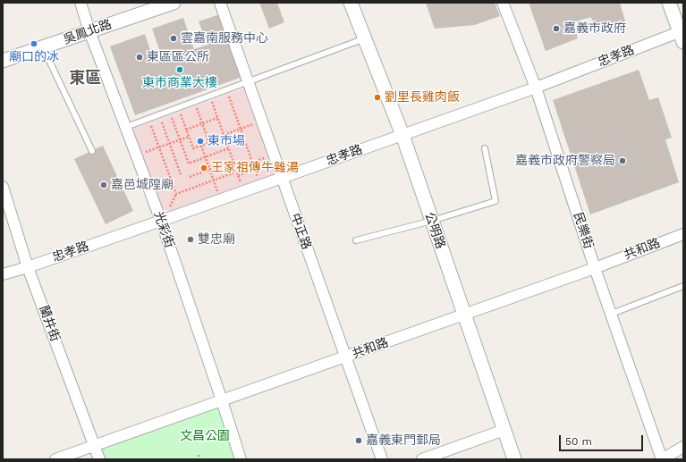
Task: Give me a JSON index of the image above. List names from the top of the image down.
{
  "streets": {
    "street": [
      "吳鳳北路",
      "忠孝路",
      "光彩街",
      "公明路",
      "民樂街",
      "中正路",
      "共和路",
      "蘭井街"
    ]
  },
  "crossings": [
    ["吳鳳北路", "光彩街"],
    ["忠孝路", "光彩街"],
    ["忠孝路", "公明路"],
    ["忠孝路", "民樂街"],
    ["忠孝路", "中正路"],
    ["忠孝路", "蘭井街"],
    ["光彩街", "共和路"],
    ["公明路", "共和路"],
    ["民樂街", "共和路"],
    ["中正路", "共和路"],
    ["共和路", "蘭井街"]
  ],
  "districts": ["東區"],
  "parks": ["文昌公園"],
  "places": [
    "嘉義市政府",
    "雲嘉南服務中心",
    "廟口的冰",
    "東區區公所",
    "東市商業大樓",
    "劉里長雞肉飯",
    "東市場",
    "嘉義市政府警察局",
    "王家祖傳牛雜湯",
    "嘉邑城隍廟",
    "雙忠廟",
    "嘉義東門郵局"
  ],
  "scale_bar": "50 m"
}
